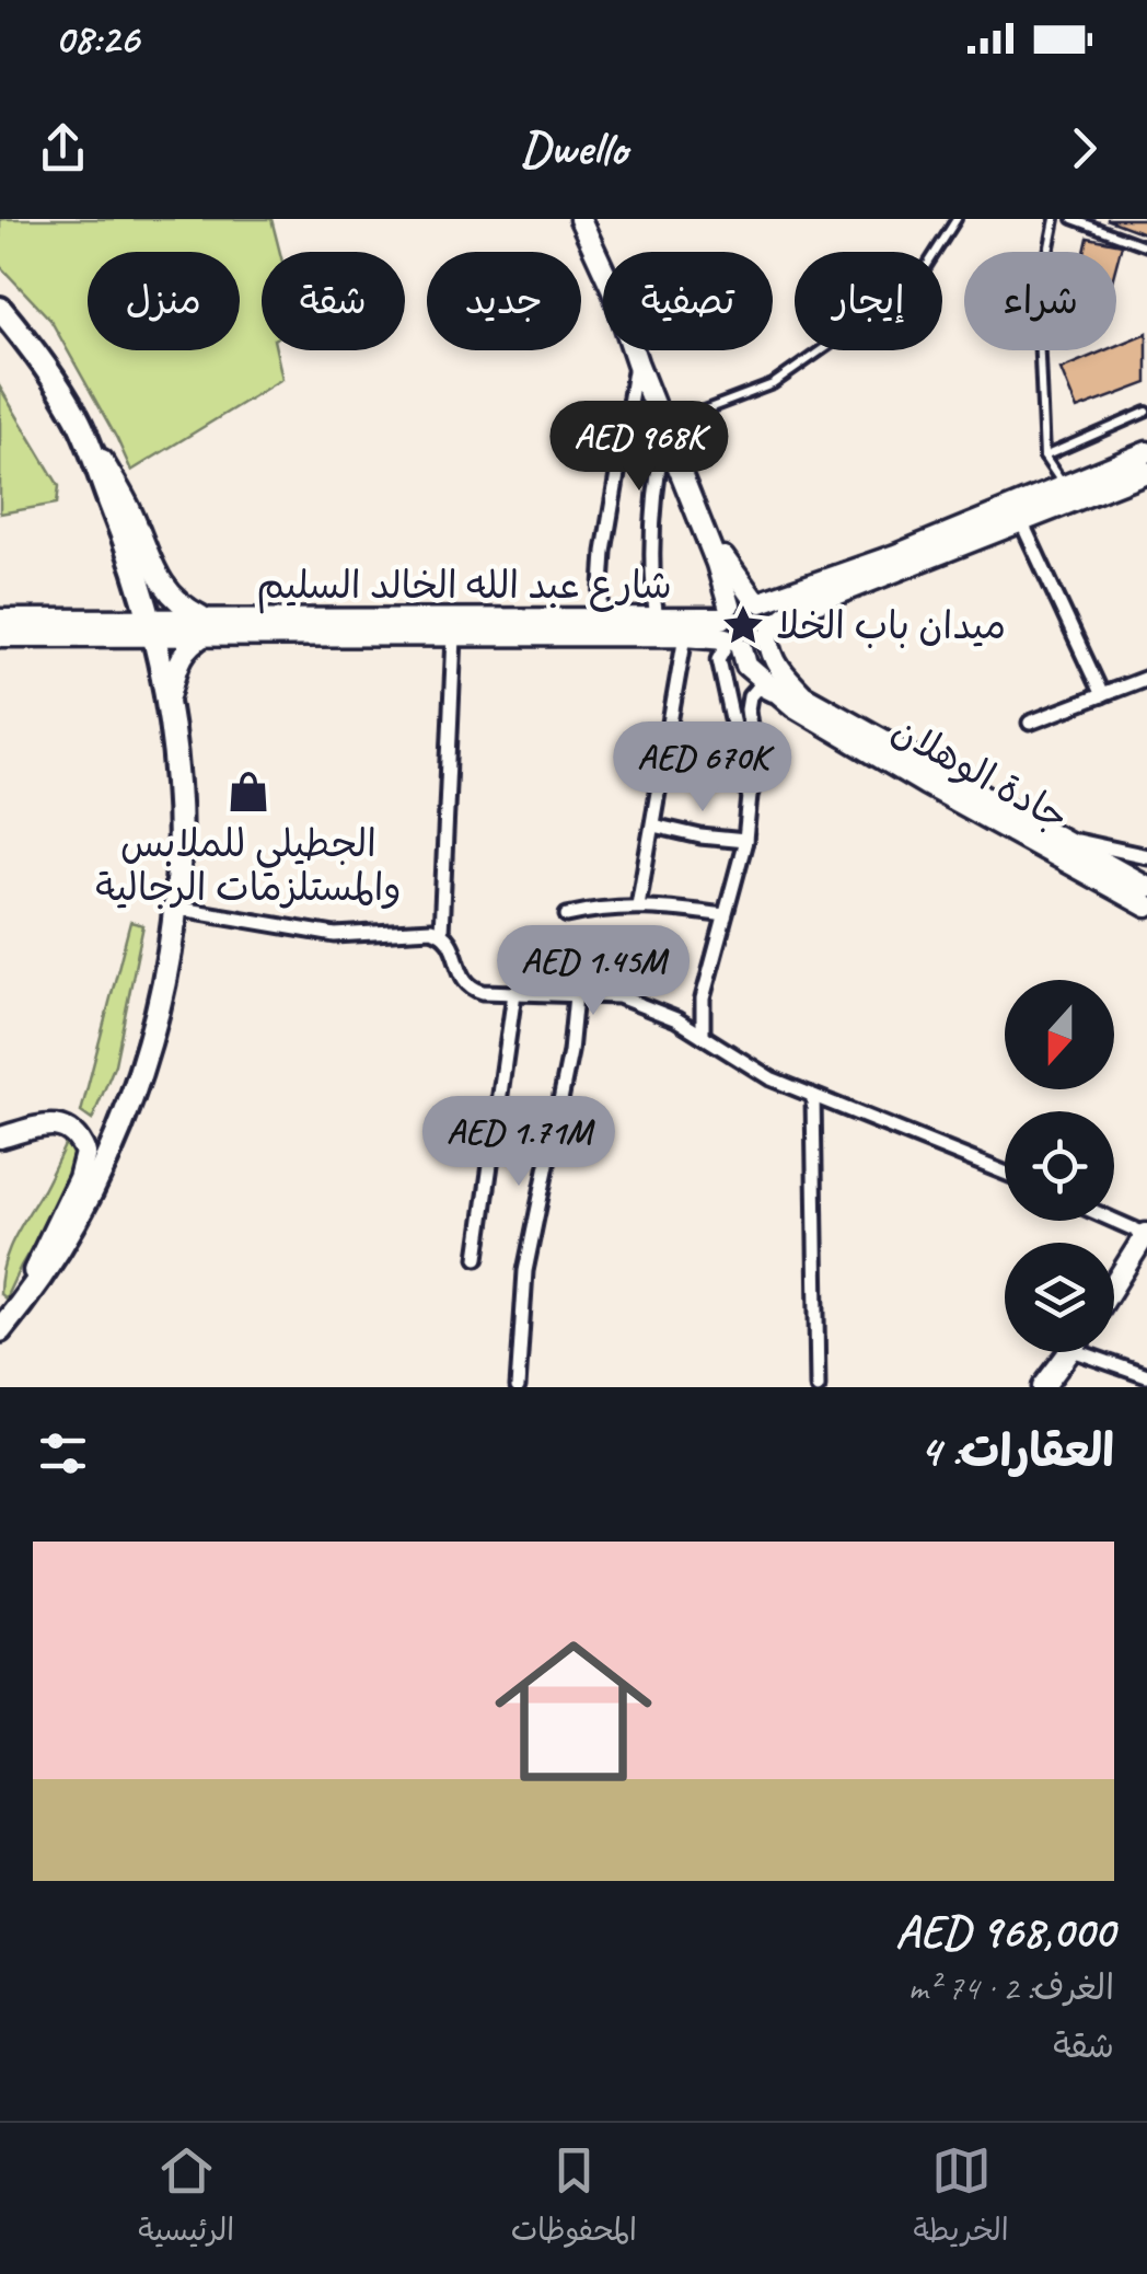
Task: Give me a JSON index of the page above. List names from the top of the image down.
{
  "streets": {
    "street": ["شارع عبد الله الخالد السليم", "جادة الوهلان"]
  },
  "crossings": [
    ["شارع عبد الله الخالد السليم", "جادة الوهلان"]
  ],
  "places": {
    "place": ["ميدان باب الخلا"],
    "shop": ["الجطيلي للملابس والمستلزمات الرجالية"]
  },
  "north": "bottom",
  "page": {
    "status": "08:26",
    "header": "Dwello",
    "chip": [
      "شراء",
      "إيجار",
      "تصفية",
      "جديد",
      "شقة",
      "منزل"
    ],
    "price": [
      "AED 968K",
      "AED 670K",
      "AED 1.45M",
      "AED 1.71M"
    ],
    "heading": "العقارات: 4",
    "list": [
      {
        "name": "AED 968,000",
        "note": "الغرف: 2 · 74 m² · شقة"
      }
    ],
    "tabs": ["الخريطة", "المحفوظات", "الرئيسية"]
  }
}
